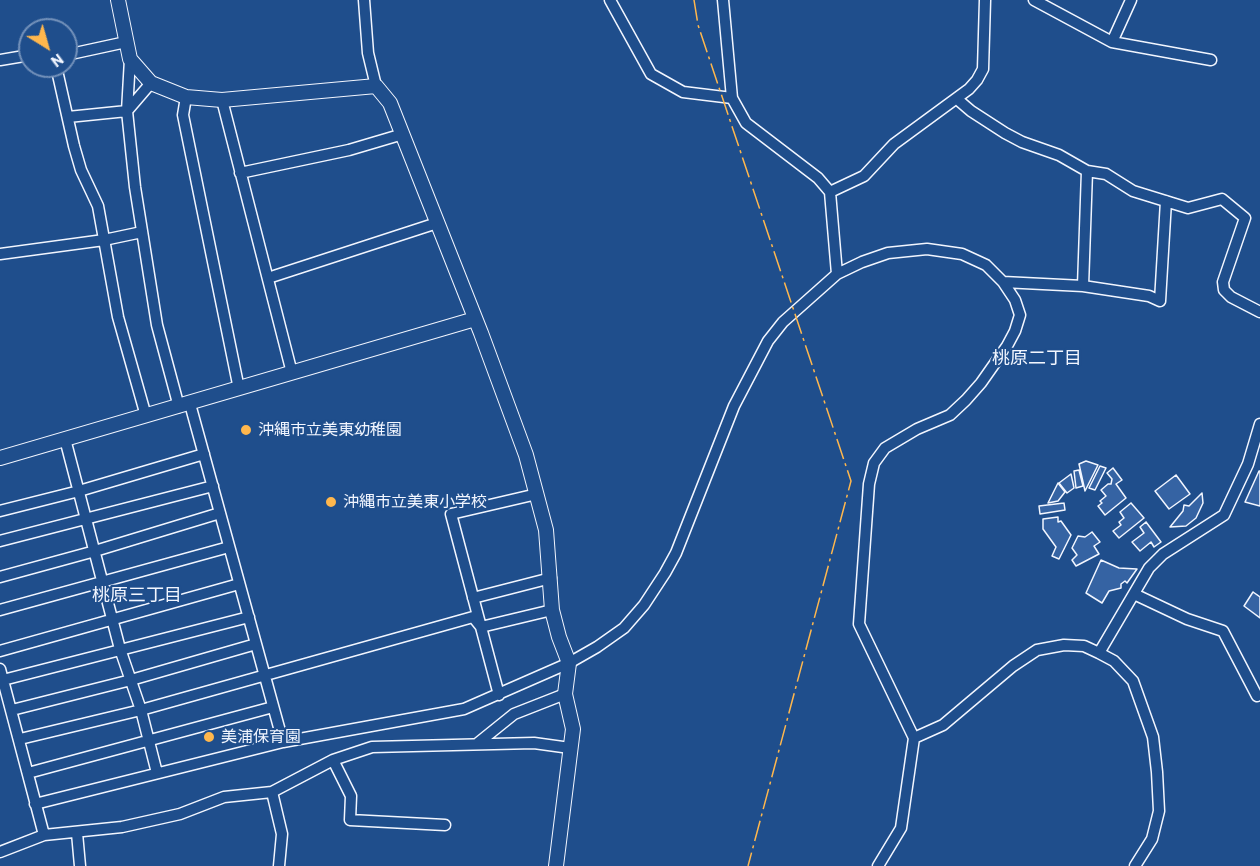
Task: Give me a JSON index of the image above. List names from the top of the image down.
{
  "districts": ["桃原二丁目", "桃原三丁目"],
  "places": ["沖縄市立美東幼稚園", "沖縄市立美東小学校", "美浦保育園"],
  "north": "bottom right"
}
